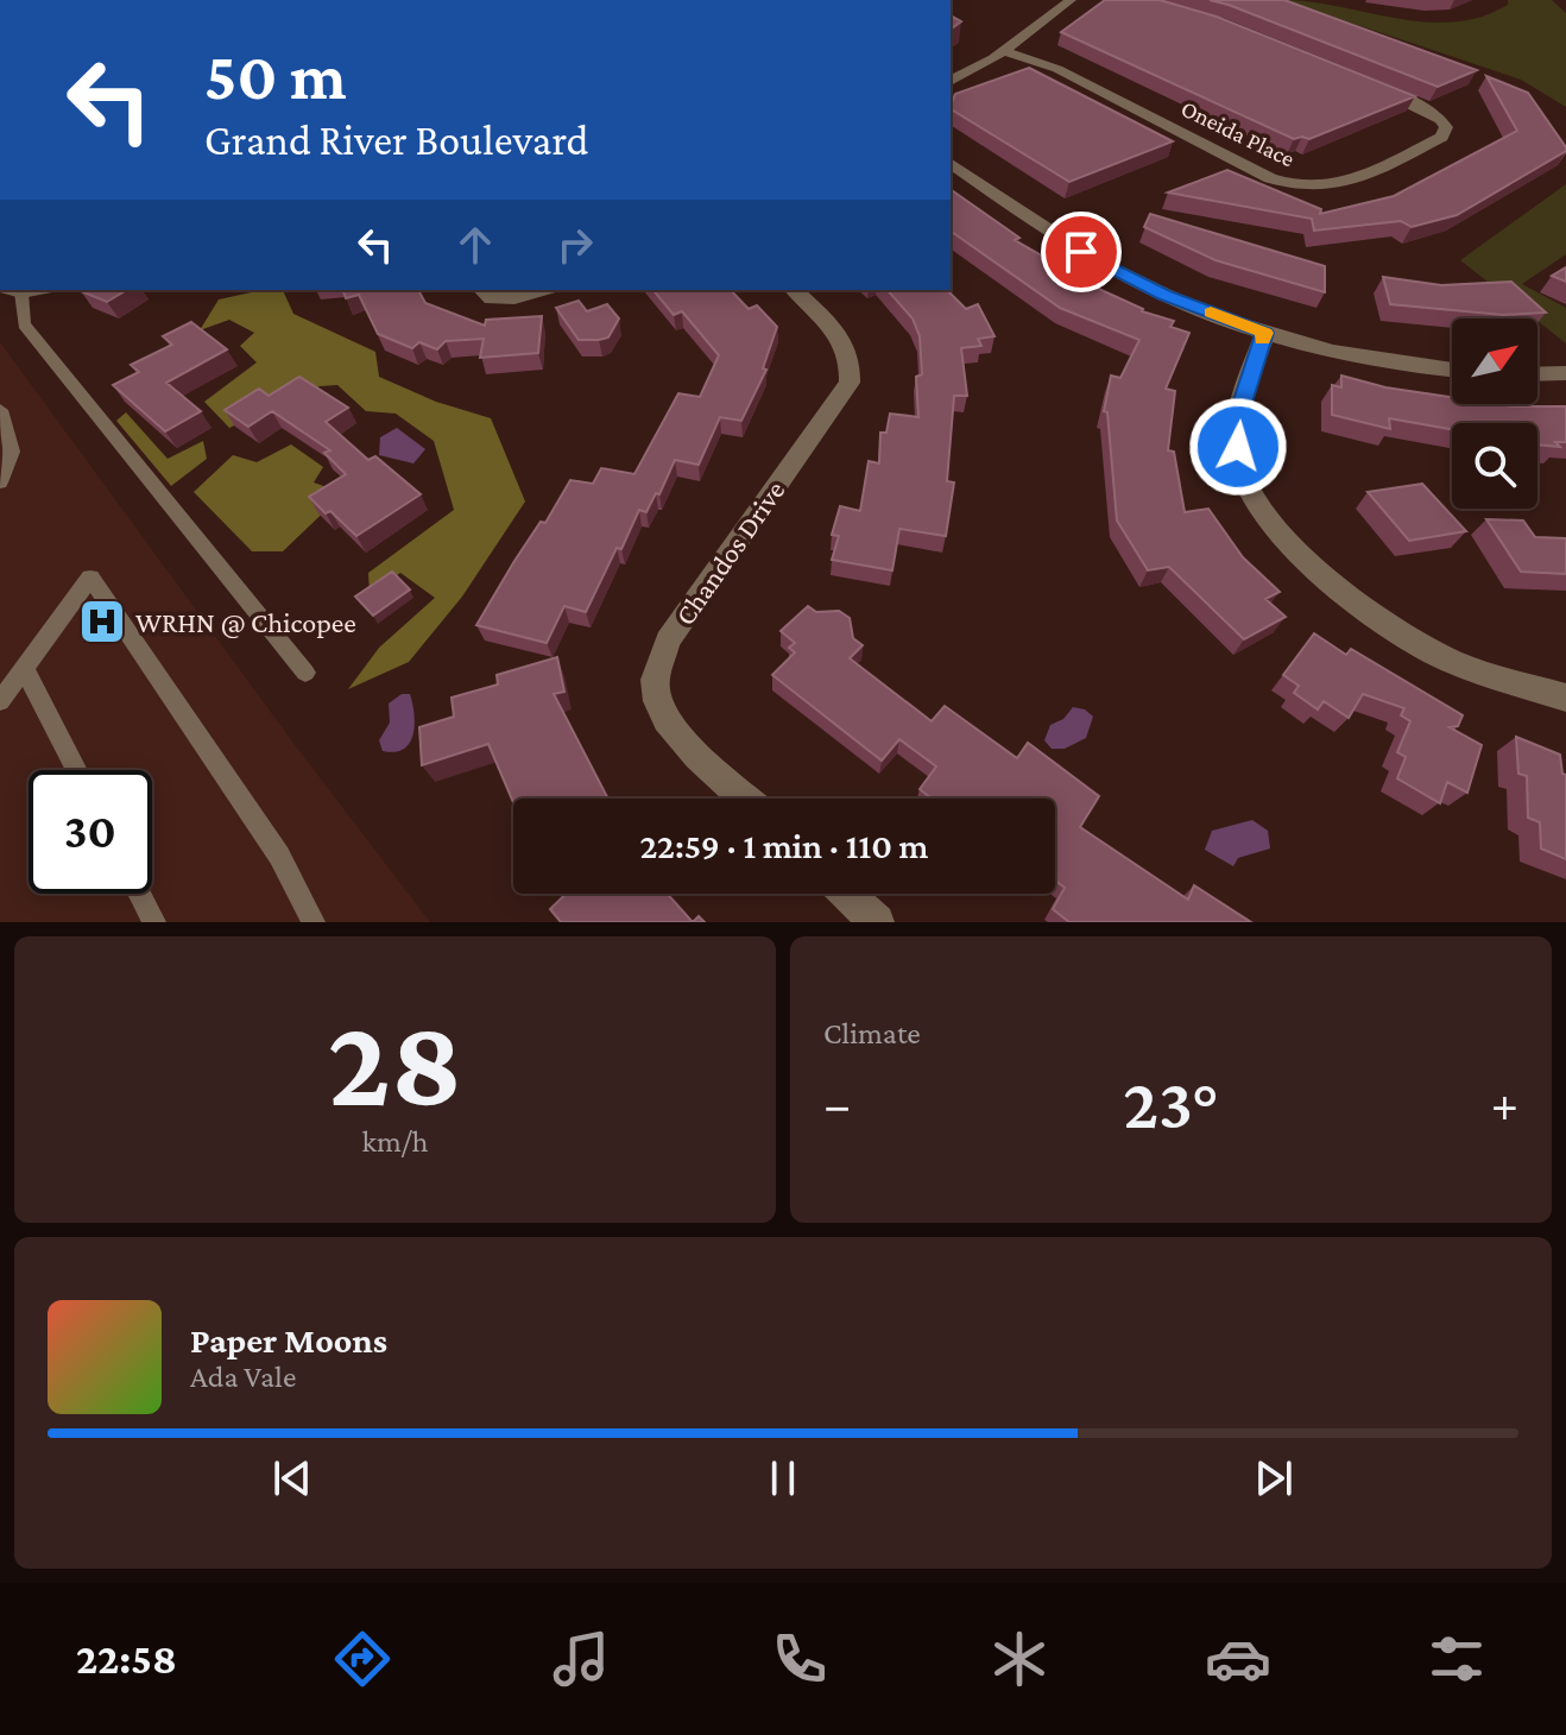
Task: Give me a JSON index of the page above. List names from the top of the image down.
{
  "streets": {
    "street": ["Oneida Place", "Chandos Drive"]
  },
  "places": {
    "hospital": ["WRHN @ Chicopee"]
  },
  "north": "top right",
  "page": {
    "turn": ["50 m", "Grand River Boulevard"],
    "limit": "30",
    "trip": "22:59 · 1 min · 110 m",
    "tile": [
      ["28", "km/h"],
      "Climate"
    ],
    "heat": ["−", "23°", "+"],
    "song": ["Paper Moons", "Ada Vale"],
    "tabs": "22:58"
  }
}
